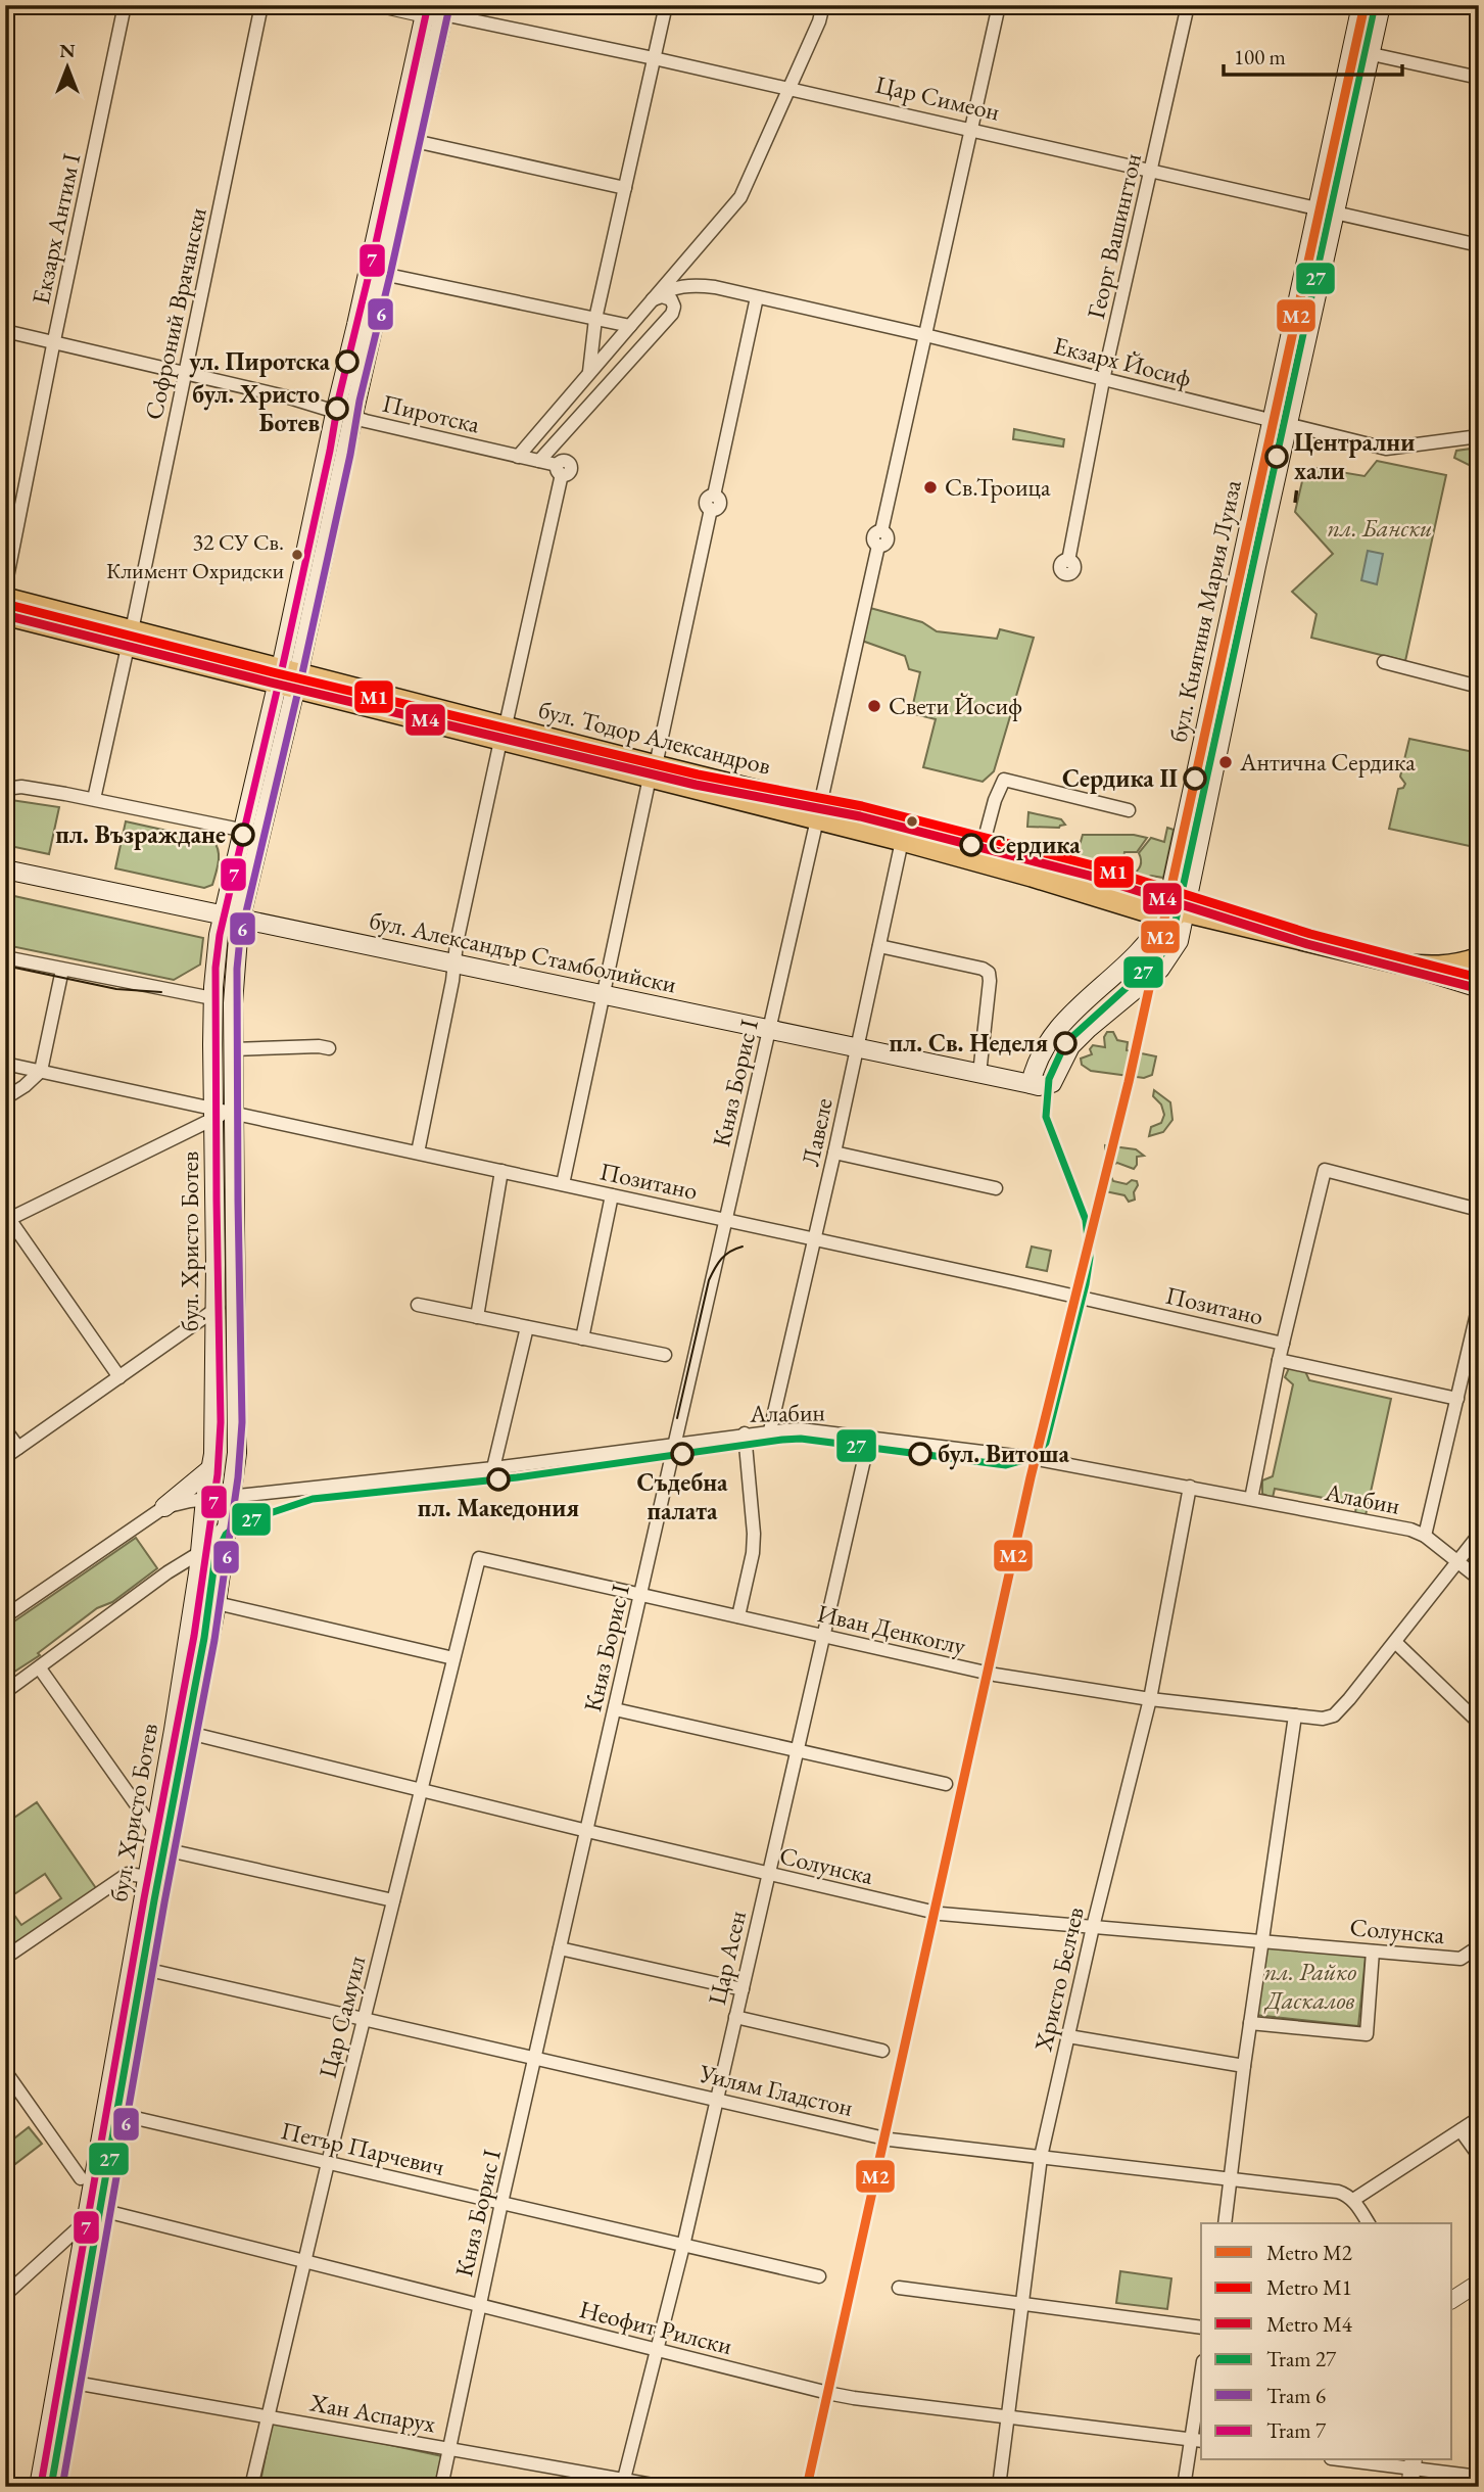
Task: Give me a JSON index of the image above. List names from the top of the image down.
{
  "streets": {
    "main road": [
      "бул. Княгиня Мария Луиза",
      "бул. Тодор Александров",
      "бул. Александър Стамболийски",
      "бул. Христо Ботев"
    ],
    "street": [
      "Цар Симеон",
      "Екзарх Антим I",
      "Георг Вашингтон",
      "Софроний Врачански",
      "Екзарх Йосиф",
      "Пиротска",
      "Княз Борис I",
      "Лавеле",
      "Позитано",
      "Алабин",
      "Иван Денкоглу",
      "Солунска",
      "Цар Асен",
      "Христо Белчев",
      "Цар Самуил",
      "Уилям Гладстон",
      "Петър Парчевич",
      "Неофит Рилски",
      "Хан Аспарух"
    ]
  },
  "crossings": [
    ["Цар Симеон", "Георг Вашингтон"],
    ["Цар Симеон", "бул. Княгиня Мария Луиза"],
    ["Цар Симеон", "бул. Христо Ботев"],
    ["Екзарх Антим I", "Пиротска"],
    ["Георг Вашингтон", "Екзарх Йосиф"],
    ["Софроний Врачански", "Пиротска"],
    ["Софроний Врачански", "бул. Тодор Александров"],
    ["Екзарх Йосиф", "бул. Княгиня Мария Луиза"],
    ["Екзарх Йосиф", "Княз Борис I"],
    ["Пиротска", "бул. Тодор Александров"],
    ["Пиротска", "бул. Христо Ботев"],
    ["бул. Княгиня Мария Луиза", "бул. Тодор Александров"],
    ["бул. Княгиня Мария Луиза", "бул. Александър Стамболийски"],
    ["бул. Тодор Александров", "Княз Борис I"],
    ["бул. Тодор Александров", "Лавеле"],
    ["бул. Тодор Александров", "бул. Христо Ботев"],
    ["бул. Александър Стамболийски", "Княз Борис I"],
    ["бул. Александър Стамболийски", "Лавеле"],
    ["бул. Александър Стамболийски", "бул. Христо Ботев"],
    ["Княз Борис I", "Позитано"],
    ["Княз Борис I", "Алабин"],
    ["Княз Борис I", "Иван Денкоглу"],
    ["Княз Борис I", "Солунска"],
    ["Княз Борис I", "Уилям Гладстон"],
    ["Княз Борис I", "Петър Парчевич"],
    ["Княз Борис I", "Неофит Рилски"],
    ["Княз Борис I", "Хан Аспарух"],
    ["Лавеле", "Позитано"],
    ["Лавеле", "Алабин"],
    ["Позитано", "бул. Христо Ботев"],
    ["бул. Христо Ботев", "Алабин"],
    ["бул. Христо Ботев", "Солунска"],
    ["бул. Христо Ботев", "Уилям Гладстон"],
    ["бул. Христо Ботев", "Петър Парчевич"],
    ["бул. Христо Ботев", "Неофит Рилски"],
    ["бул. Христо Ботев", "Хан Аспарух"],
    ["Алабин", "Цар Асен"],
    ["Алабин", "Христо Белчев"],
    ["Иван Денкоглу", "Цар Асен"],
    ["Иван Денкоглу", "Христо Белчев"],
    ["Иван Денкоглу", "Цар Самуил"],
    ["Солунска", "Цар Асен"],
    ["Солунска", "Христо Белчев"],
    ["Солунска", "Цар Самуил"],
    ["Цар Асен", "Уилям Гладстон"],
    ["Цар Асен", "Петър Парчевич"],
    ["Цар Асен", "Неофит Рилски"],
    ["Цар Асен", "Хан Аспарух"],
    ["Христо Белчев", "Уилям Гладстон"],
    ["Христо Белчев", "Неофит Рилски"],
    ["Цар Самуил", "Уилям Гладстон"],
    ["Цар Самуил", "Петър Парчевич"],
    ["Цар Самуил", "Неофит Рилски"],
    ["Цар Самуил", "Хан Аспарух"]
  ],
  "parks": ["пл. Бански", "пл. Райко Даскалов"],
  "places": [
    "ул. Пиротска",
    "бул. Христо Ботев",
    "Централни хали",
    "Св.Троица",
    "32 СУ Св. Климент Охридски",
    "Свети Йосиф",
    "Антична Сердика",
    "Сердика II",
    "пл. Възраждане",
    "Сердика",
    "пл. Св. Неделя",
    "Съдебна палата",
    "бул. Витоша",
    "пл. Македония"
  ],
  "lines": [
    "metro line M2",
    "tram line 27",
    "tram line 7",
    "tram line 6",
    "metro line M1",
    "metro line M4"
  ],
  "legend": [
    "Metro M2",
    "Metro M1",
    "Metro M4",
    "Tram 27",
    "Tram 6",
    "Tram 7"
  ],
  "scale_bar": "100 m",
  "north": "top"
}
